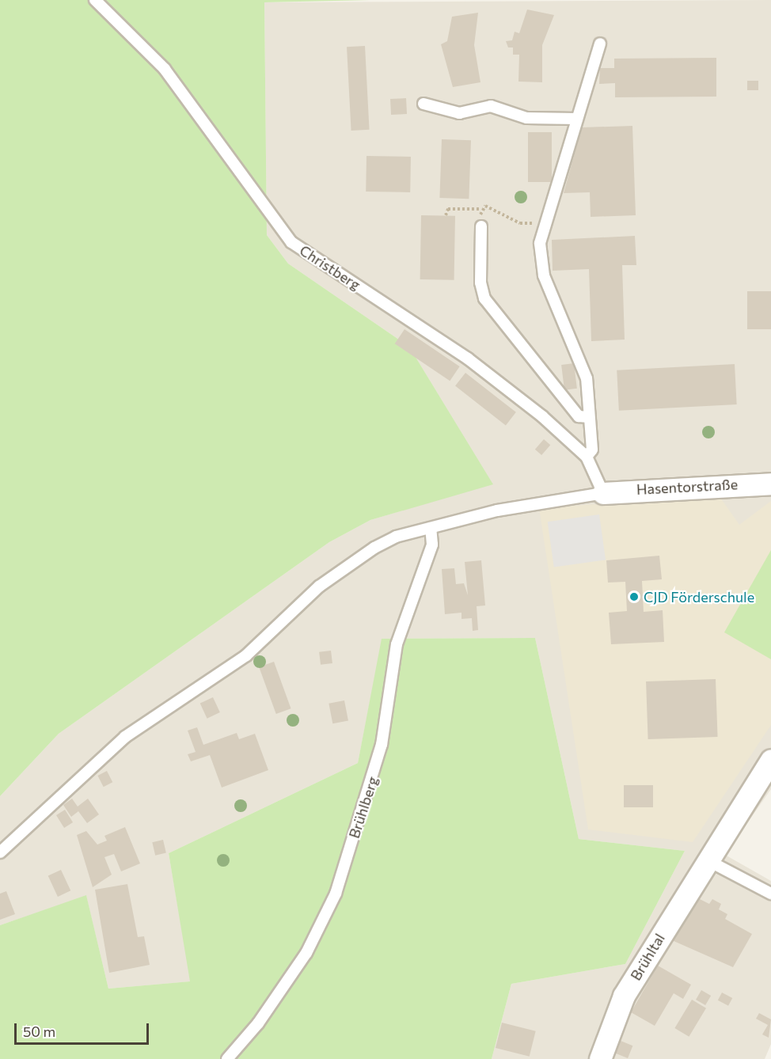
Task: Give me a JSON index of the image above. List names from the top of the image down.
{
  "streets": {
    "street": ["Hasentorstraße", "Brühltal"],
    "lane": ["Christberg", "Brühlberg"]
  },
  "crossings": [
    ["Christberg", "Hasentorstraße"]
  ],
  "places": ["CJD Förderschule"],
  "scale_bar": "50 m"
}
